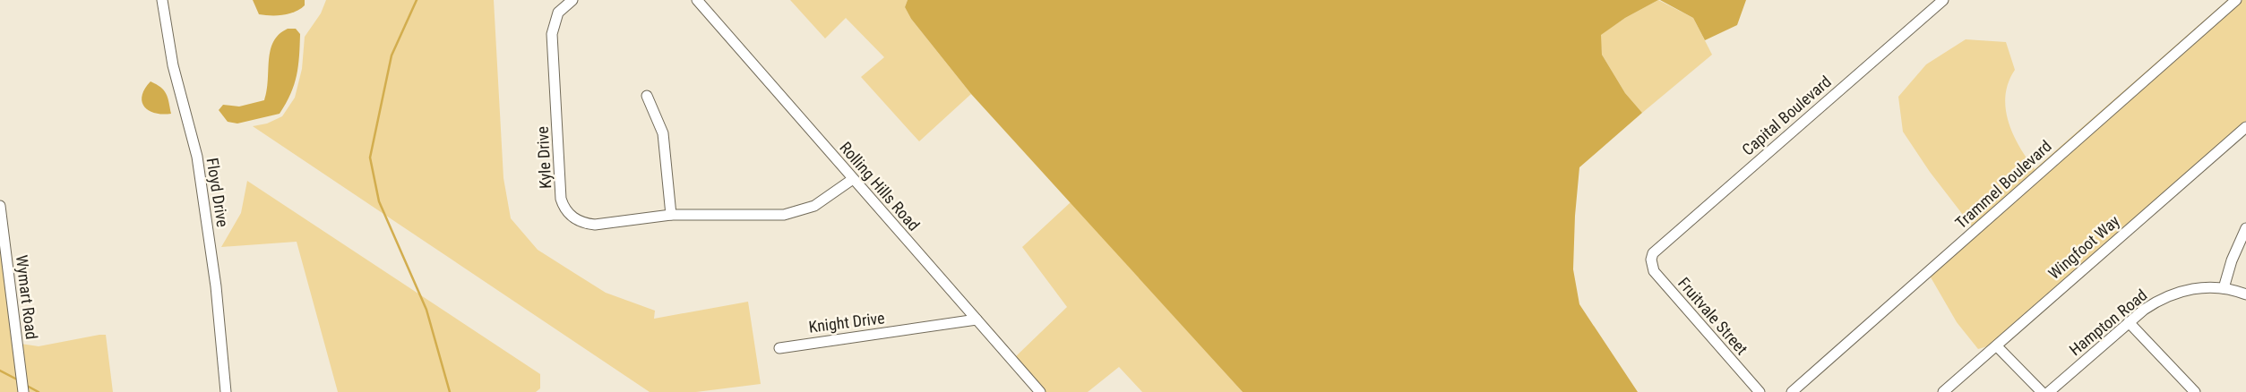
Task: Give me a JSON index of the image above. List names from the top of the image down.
{
  "streets": {
    "street": [
      "Capital Boulevard",
      "Kyle Drive",
      "Trammel Boulevard",
      "Rolling Hills Road",
      "Floyd Drive",
      "Wingfoot Way",
      "Wymart Road",
      "Fruitvale Street",
      "Knight Drive",
      "Hampton Road"
    ]
  },
  "crossings": [
    ["Capital Boulevard", "Fruitvale Street"],
    ["Kyle Drive", "Rolling Hills Road"],
    ["Rolling Hills Road", "Knight Drive"]
  ]
}
